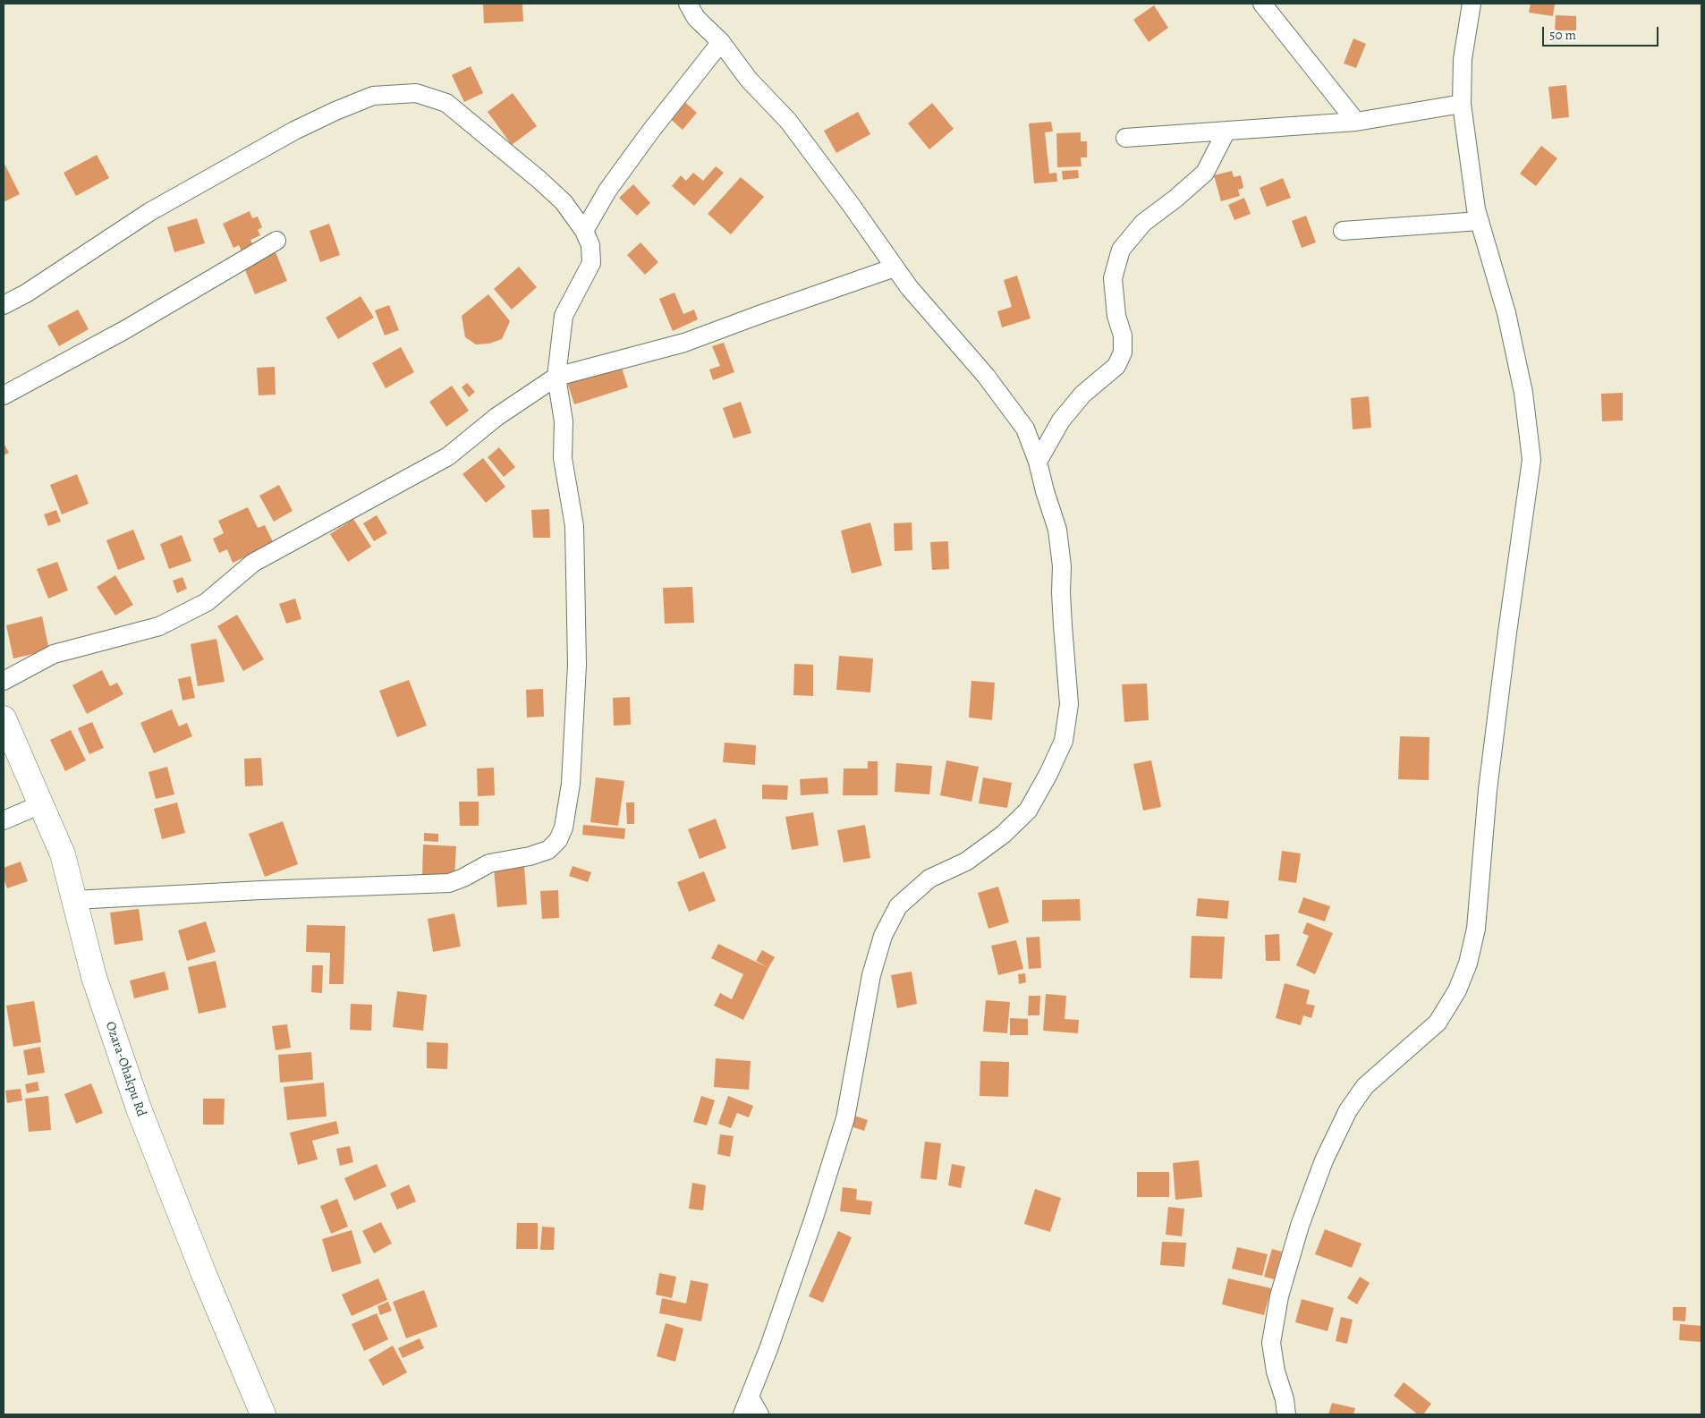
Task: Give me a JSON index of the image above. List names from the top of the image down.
{
  "streets": {
    "main road": ["Ozara-Ohakpu Rd"]
  },
  "scale_bar": "50 m"
}
